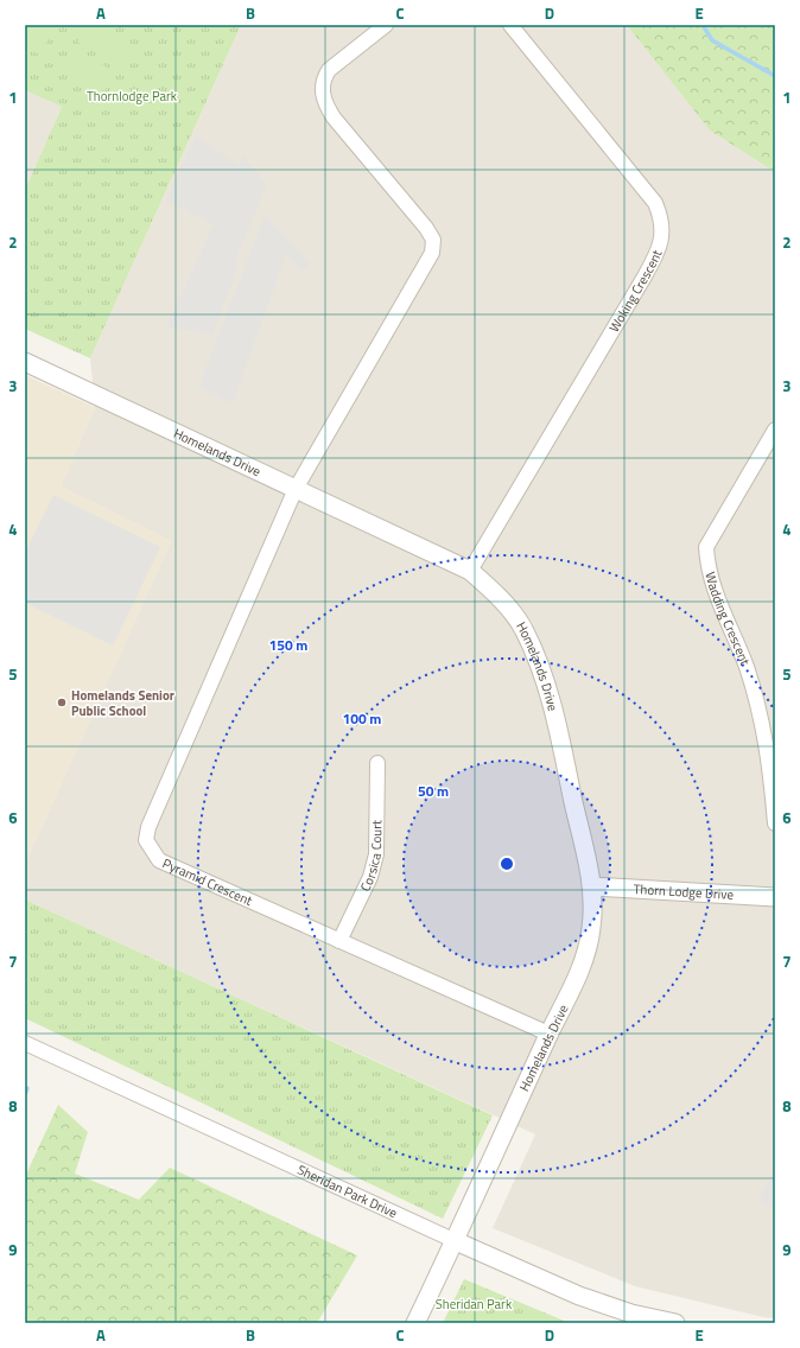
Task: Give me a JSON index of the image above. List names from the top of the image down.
{
  "streets": {
    "street": [
      "Woking Crescent",
      "Homelands Drive",
      "Wadding Crescent",
      "Corsica Court",
      "Pyramid Crescent",
      "Thorn Lodge Drive",
      "Sheridan Park Drive"
    ]
  },
  "crossings": [
    ["Woking Crescent", "Homelands Drive"],
    ["Homelands Drive", "Pyramid Crescent"],
    ["Homelands Drive", "Thorn Lodge Drive"],
    ["Homelands Drive", "Sheridan Park Drive"],
    ["Corsica Court", "Pyramid Crescent"]
  ],
  "parks": ["Thornlodge Park", "Sheridan Park"],
  "places": ["Homelands Senior Public School"],
  "grid": {
    "columns": [
      "A",
      "B",
      "C",
      "D",
      "E"
    ],
    "rows": [
      "1",
      "2",
      "3",
      "4",
      "5",
      "6",
      "7",
      "8",
      "9"
    ]
  },
  "rings": ["150 m", "100 m", "50 m"]
}
